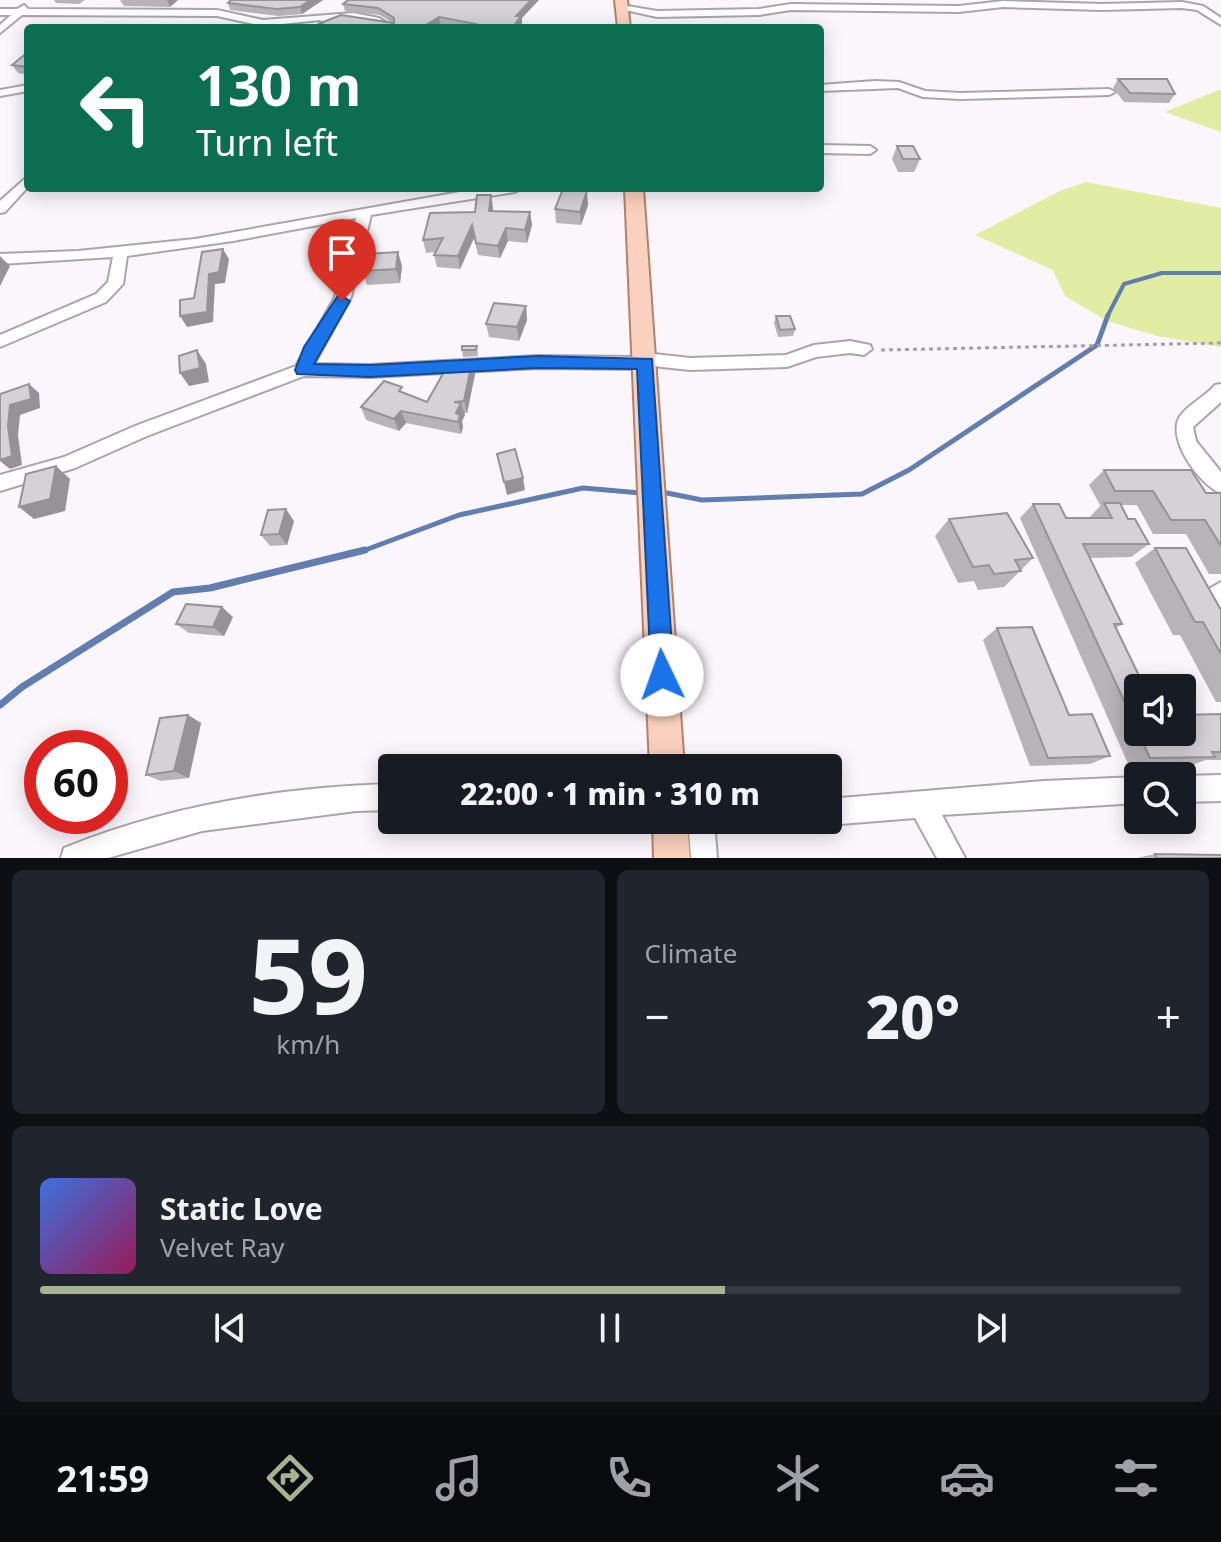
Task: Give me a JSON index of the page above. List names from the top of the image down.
{
  "page": {
    "turn": ["130 m", "Turn left"],
    "limit": "60",
    "trip": "22:00 · 1 min · 310 m",
    "tile": [
      ["59", "km/h"],
      "Climate"
    ],
    "heat": ["−", "20°", "+"],
    "song": ["Static Love", "Velvet Ray"],
    "tabs": "21:59"
  }
}
